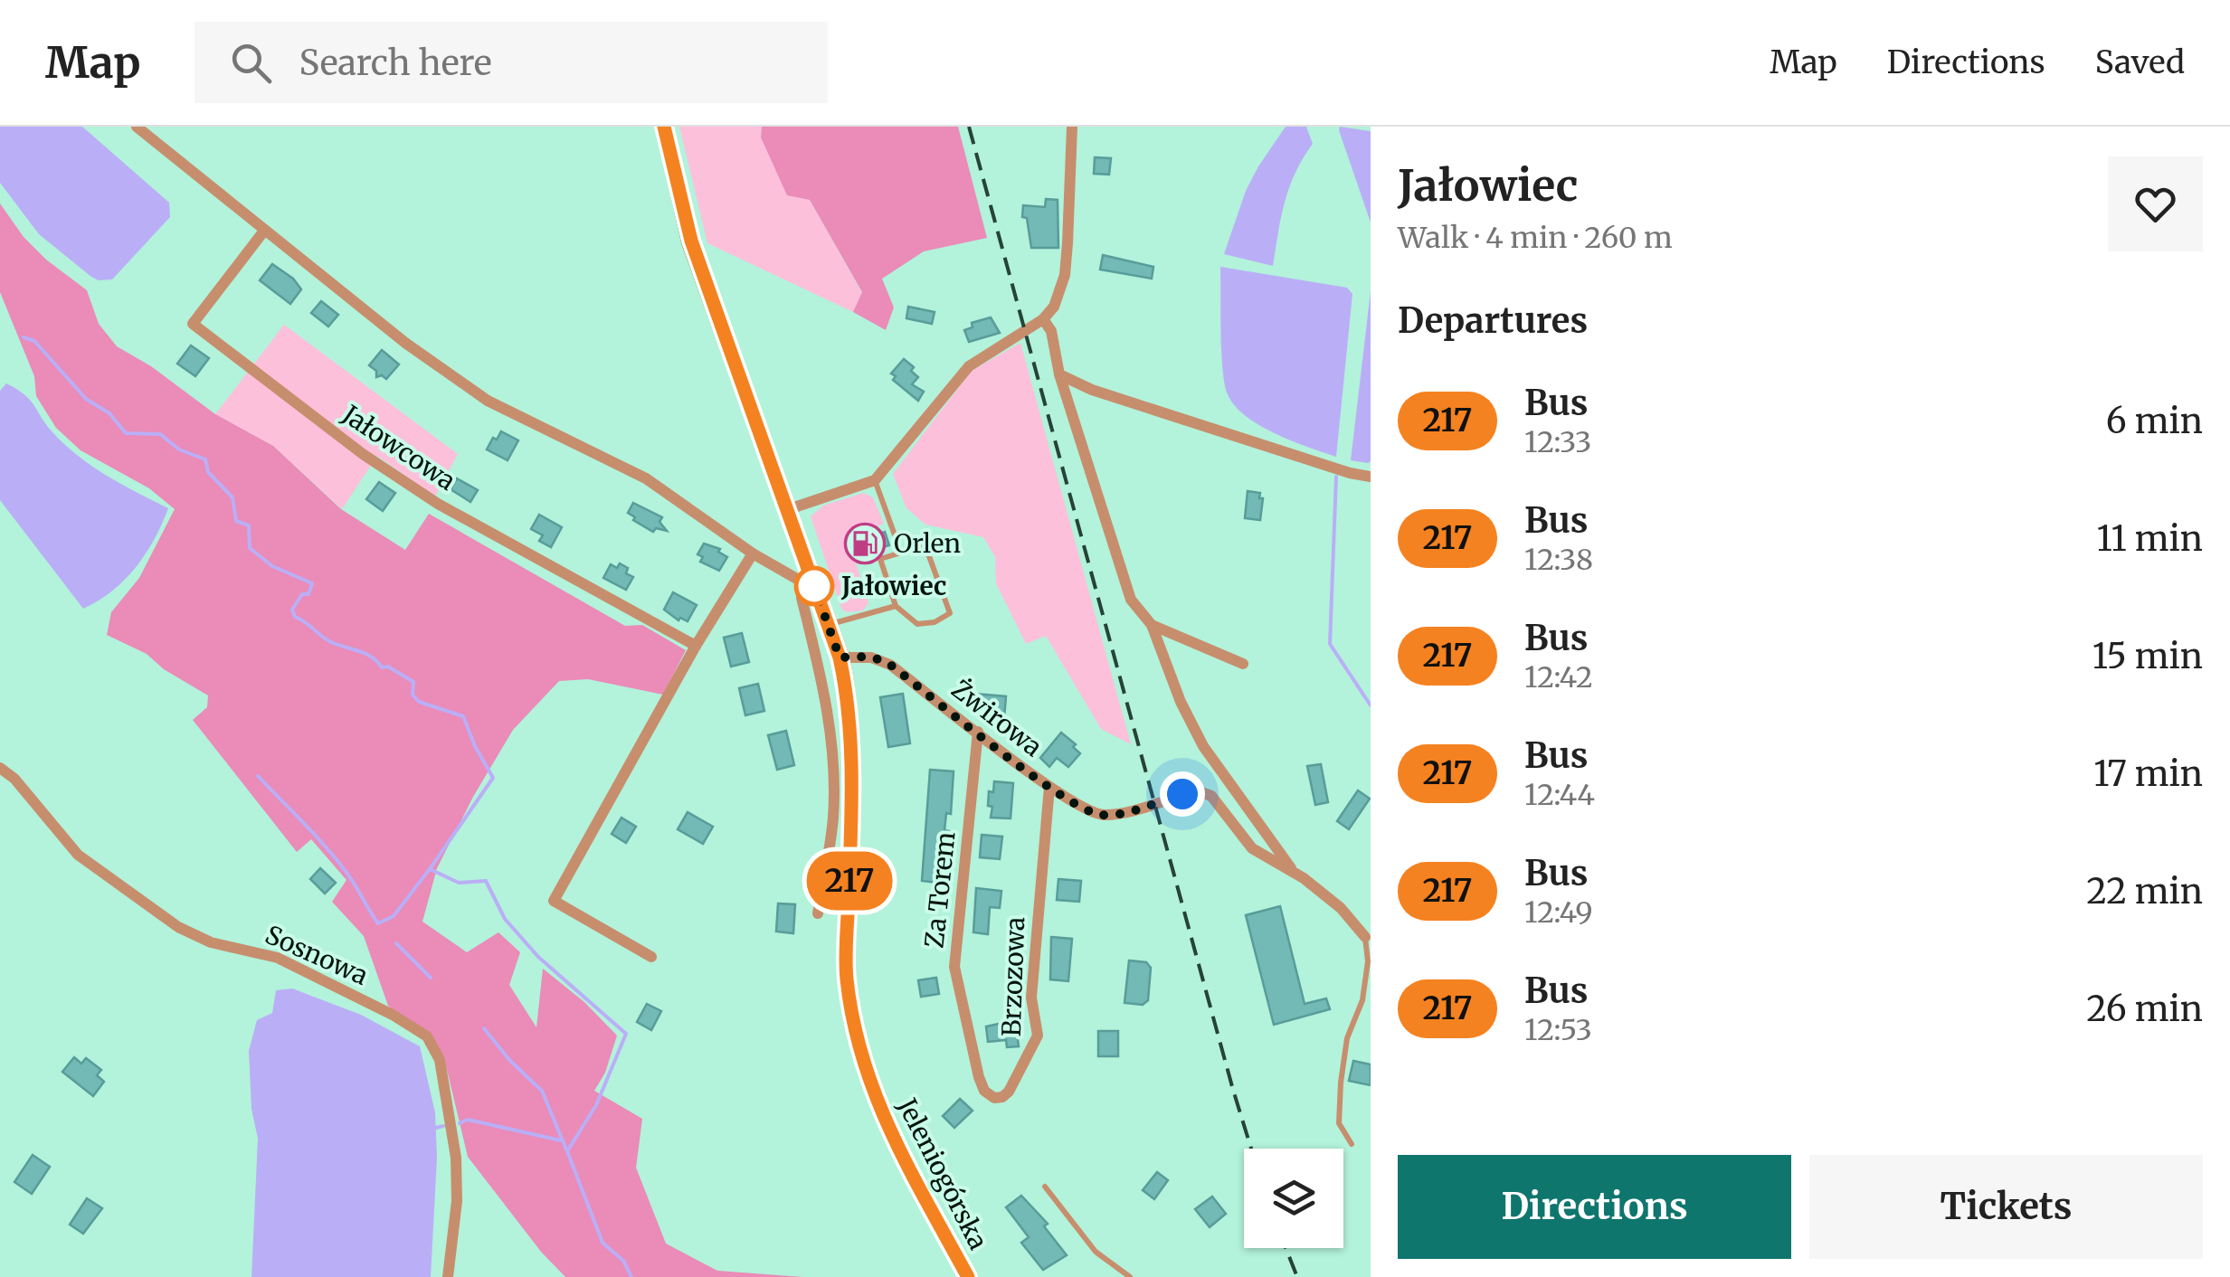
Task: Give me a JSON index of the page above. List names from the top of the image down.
{
  "streets": {
    "main road": ["Jeleniogórska"],
    "street": [
      "Jałowcowa",
      "Żwirowa",
      "Za Torem",
      "Sosnowa",
      "Brzozowa"
    ]
  },
  "crossings": [
    ["Żwirowa", "Za Torem"],
    ["Żwirowa", "Brzozowa"],
    ["Żwirowa", "Jeleniogórska"],
    ["Za Torem", "Brzozowa"]
  ],
  "places": {
    "fuel station": ["Orlen"],
    "other": ["Jałowiec"]
  },
  "lines": ["bus line 217"],
  "page": {
    "header": "Map",
    "search": "Search here",
    "nav": ["Map", "Directions", "Saved"],
    "on_map": "217",
    "heading": [
      ["Jałowiec", "Walk · 4 min · 260 m"],
      "Departures"
    ],
    "list": [
      {
        "mark": "217",
        "name": "Bus",
        "note": "12:33",
        "value": "6 min"
      },
      {
        "mark": "217",
        "name": "Bus",
        "note": "12:38",
        "value": "11 min"
      },
      {
        "mark": "217",
        "name": "Bus",
        "note": "12:42",
        "value": "15 min"
      },
      {
        "mark": "217",
        "name": "Bus",
        "note": "12:44",
        "value": "17 min"
      },
      {
        "mark": "217",
        "name": "Bus",
        "note": "12:49",
        "value": "22 min"
      },
      {
        "mark": "217",
        "name": "Bus",
        "note": "12:53",
        "value": "26 min"
      }
    ],
    "buttons": ["Directions", "Tickets"]
  }
}
